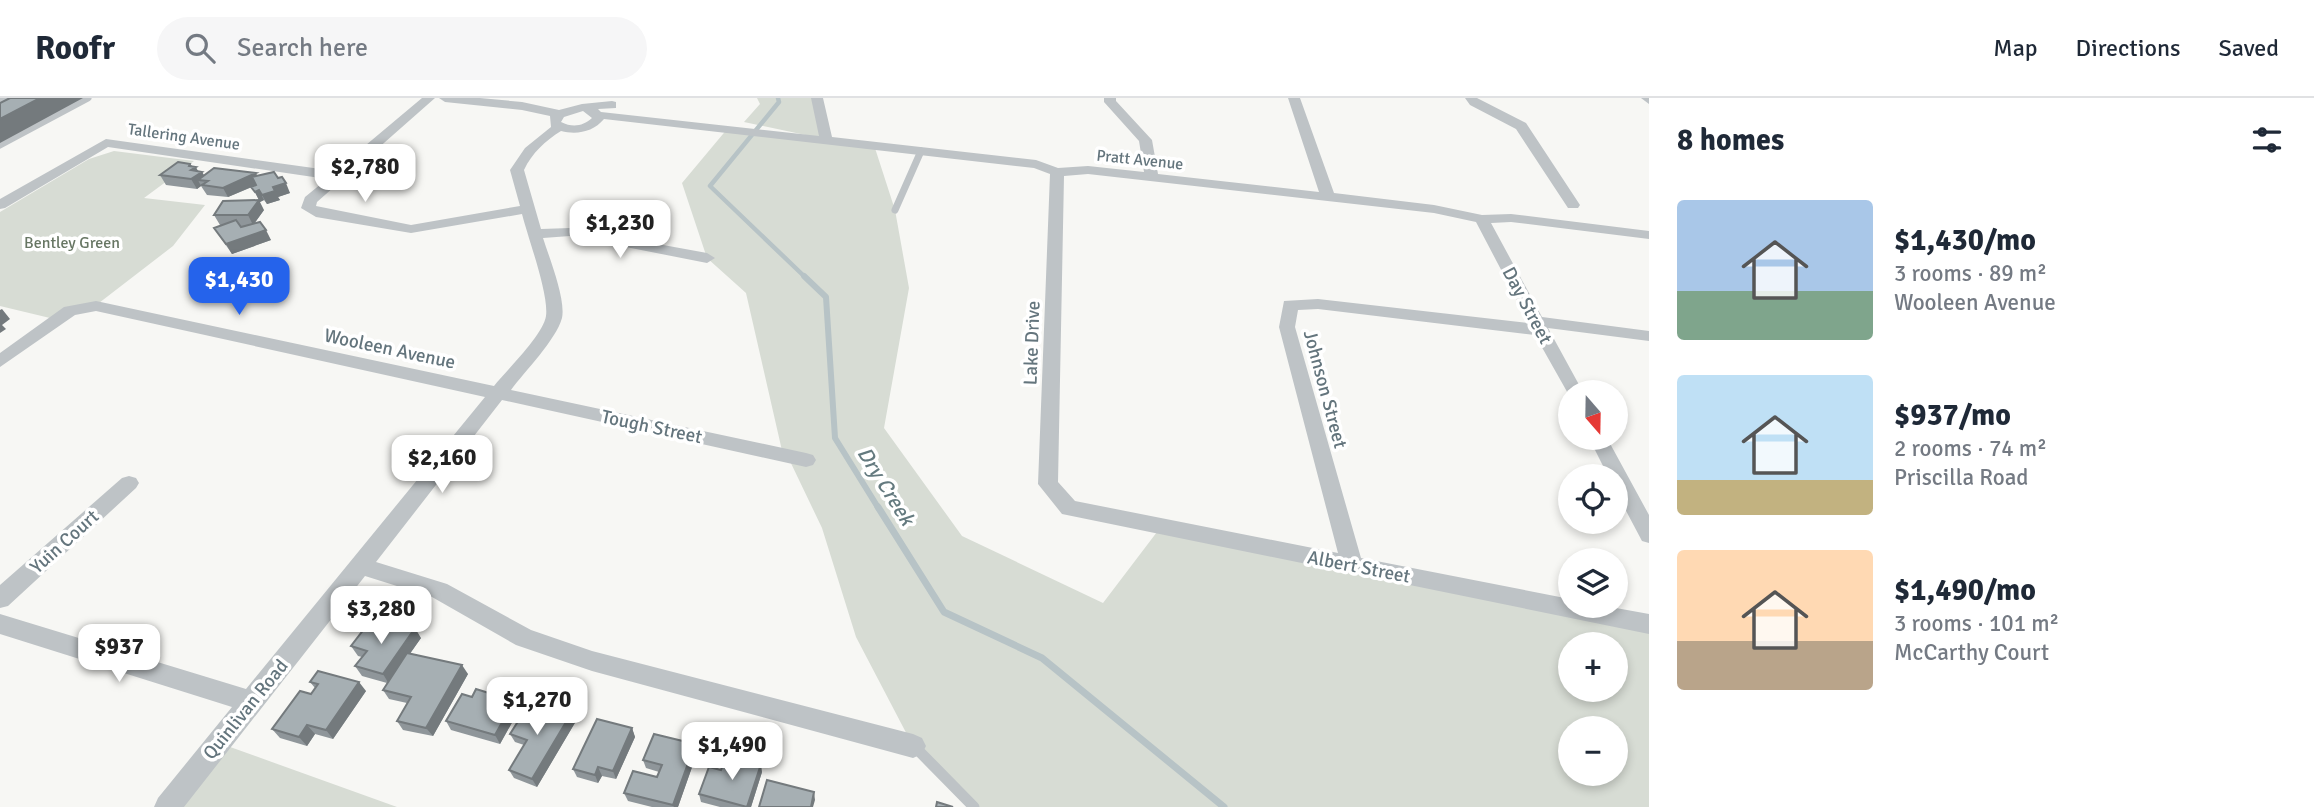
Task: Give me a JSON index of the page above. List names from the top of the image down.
{
  "streets": {
    "street": [
      "Tallering Avenue",
      "Pratt Avenue",
      "Day Street",
      "Lake Drive",
      "Wooleen Avenue",
      "Johnson Street",
      "Tough Street",
      "Yuin Court",
      "Albert Street",
      "Quinlivan Road"
    ]
  },
  "crossings": [
    ["Pratt Avenue", "Day Street"],
    ["Pratt Avenue", "Lake Drive"],
    ["Day Street", "Johnson Street"],
    ["Lake Drive", "Albert Street"],
    ["Wooleen Avenue", "Tough Street"],
    ["Wooleen Avenue", "Quinlivan Road"],
    ["Johnson Street", "Albert Street"],
    ["Tough Street", "Quinlivan Road"]
  ],
  "water": ["Dry Creek"],
  "parks": ["Bentley Green"],
  "north": "bottom",
  "page": {
    "header": "Roofr",
    "search": "Search here",
    "nav": ["Map", "Directions", "Saved"],
    "heading": "8 homes",
    "price": [
      "$2,780",
      "$1,230",
      "$1,430",
      "$2,160",
      "$3,280",
      "$937",
      "$1,270",
      "$1,490"
    ],
    "list": [
      {
        "name": "$1,430/mo",
        "note": "3 rooms · 89 m² · Wooleen Avenue"
      },
      {
        "name": "$937/mo",
        "note": "2 rooms · 74 m² · Priscilla Road"
      },
      {
        "name": "$1,490/mo",
        "note": "3 rooms · 101 m² · McCarthy Court"
      }
    ],
    "map_buttons": ["+", "−"]
  }
}
